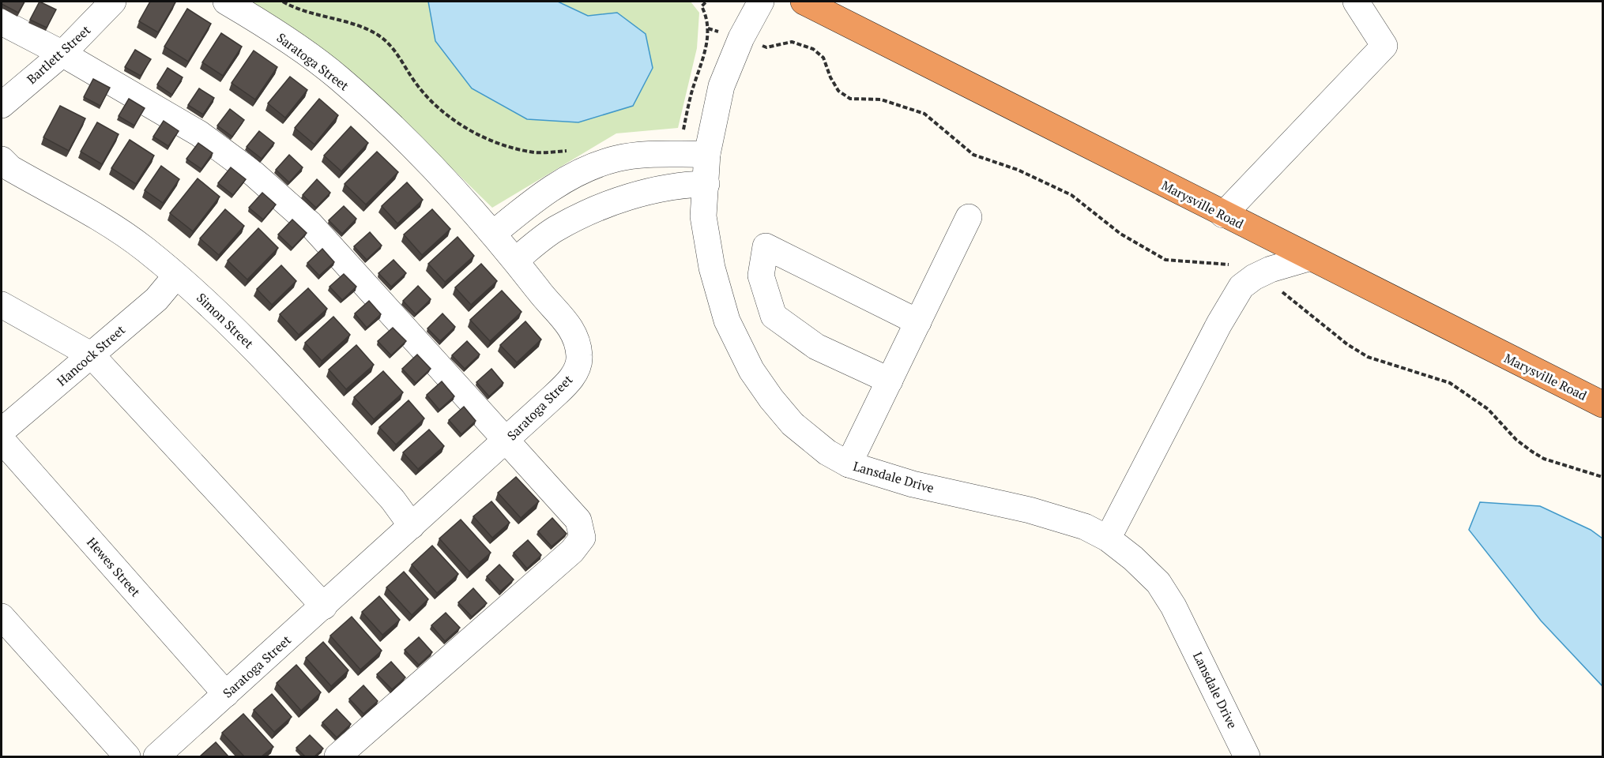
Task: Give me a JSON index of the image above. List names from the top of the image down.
{
  "streets": {
    "highway": ["Marysville Road"],
    "street": [
      "Bartlett Street",
      "Saratoga Street",
      "Simon Street",
      "Hancock Street",
      "Lansdale Drive",
      "Hewes Street"
    ]
  },
  "crossings": [
    ["Saratoga Street", "Simon Street"],
    ["Saratoga Street", "Hewes Street"],
    ["Simon Street", "Hancock Street"]
  ]
}
